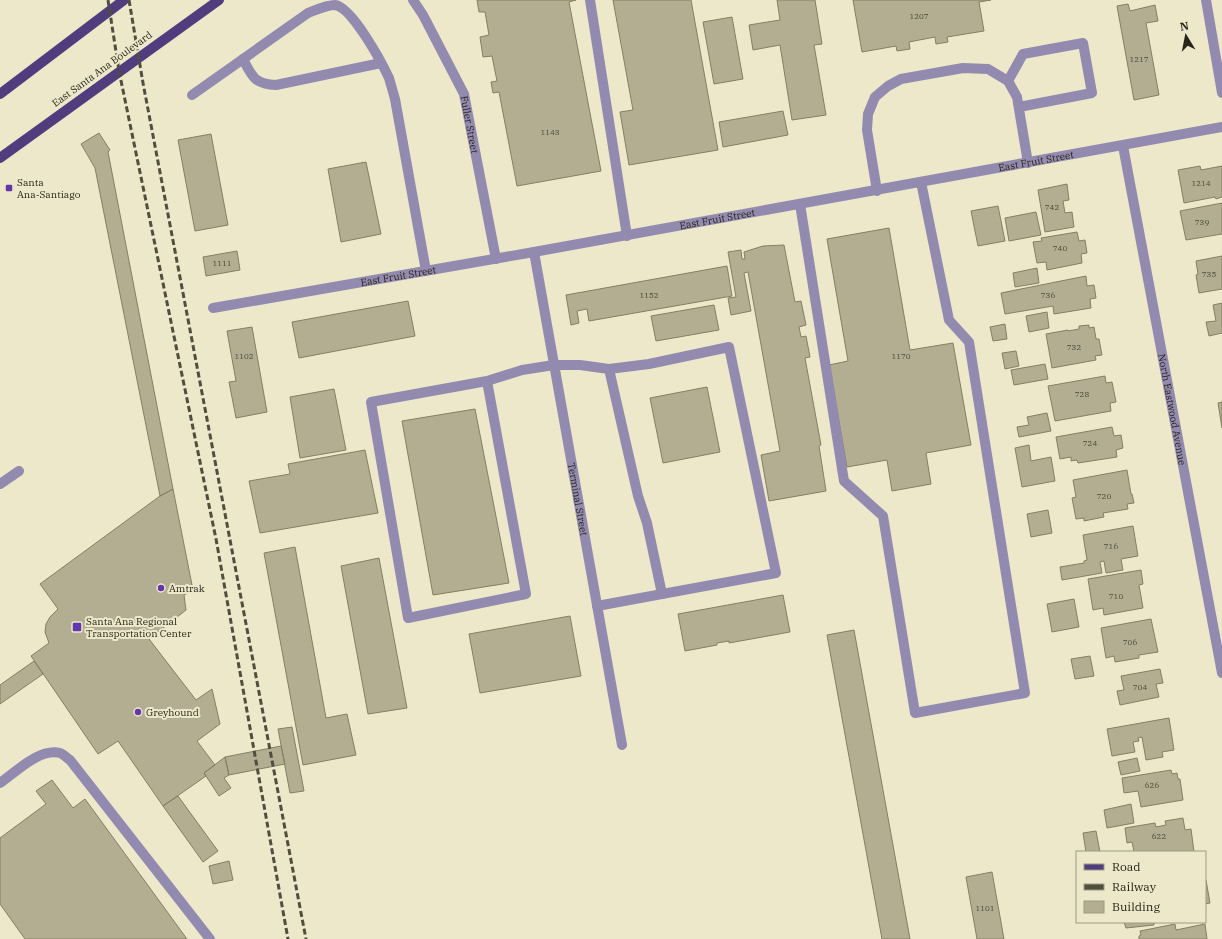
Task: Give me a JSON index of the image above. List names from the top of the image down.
{
  "streets": {
    "main road": ["East Santa Ana Boulevard"],
    "street": [
      "Fuller Street",
      "East Fruit Street",
      "North Eastwood Avenue",
      "Terminal Street"
    ]
  },
  "crossings": [
    ["Fuller Street", "East Fruit Street"],
    ["East Fruit Street", "North Eastwood Avenue"],
    ["East Fruit Street", "Terminal Street"]
  ],
  "places": {
    "transit": ["Santa Ana-Santiago", "Santa Ana Regional Transportation Center"],
    "other": ["Amtrak", "Greyhound"]
  },
  "house_numbers": [
    "1207",
    "1217",
    "1143",
    "1214",
    "742",
    "739",
    "740",
    "1111",
    "735",
    "1152",
    "736",
    "732",
    "1102",
    "1170",
    "728",
    "724",
    "720",
    "716",
    "710",
    "706",
    "704",
    "626",
    "622",
    "1101"
  ],
  "legend": ["Road", "Railway", "Building"],
  "north": "top"
}
